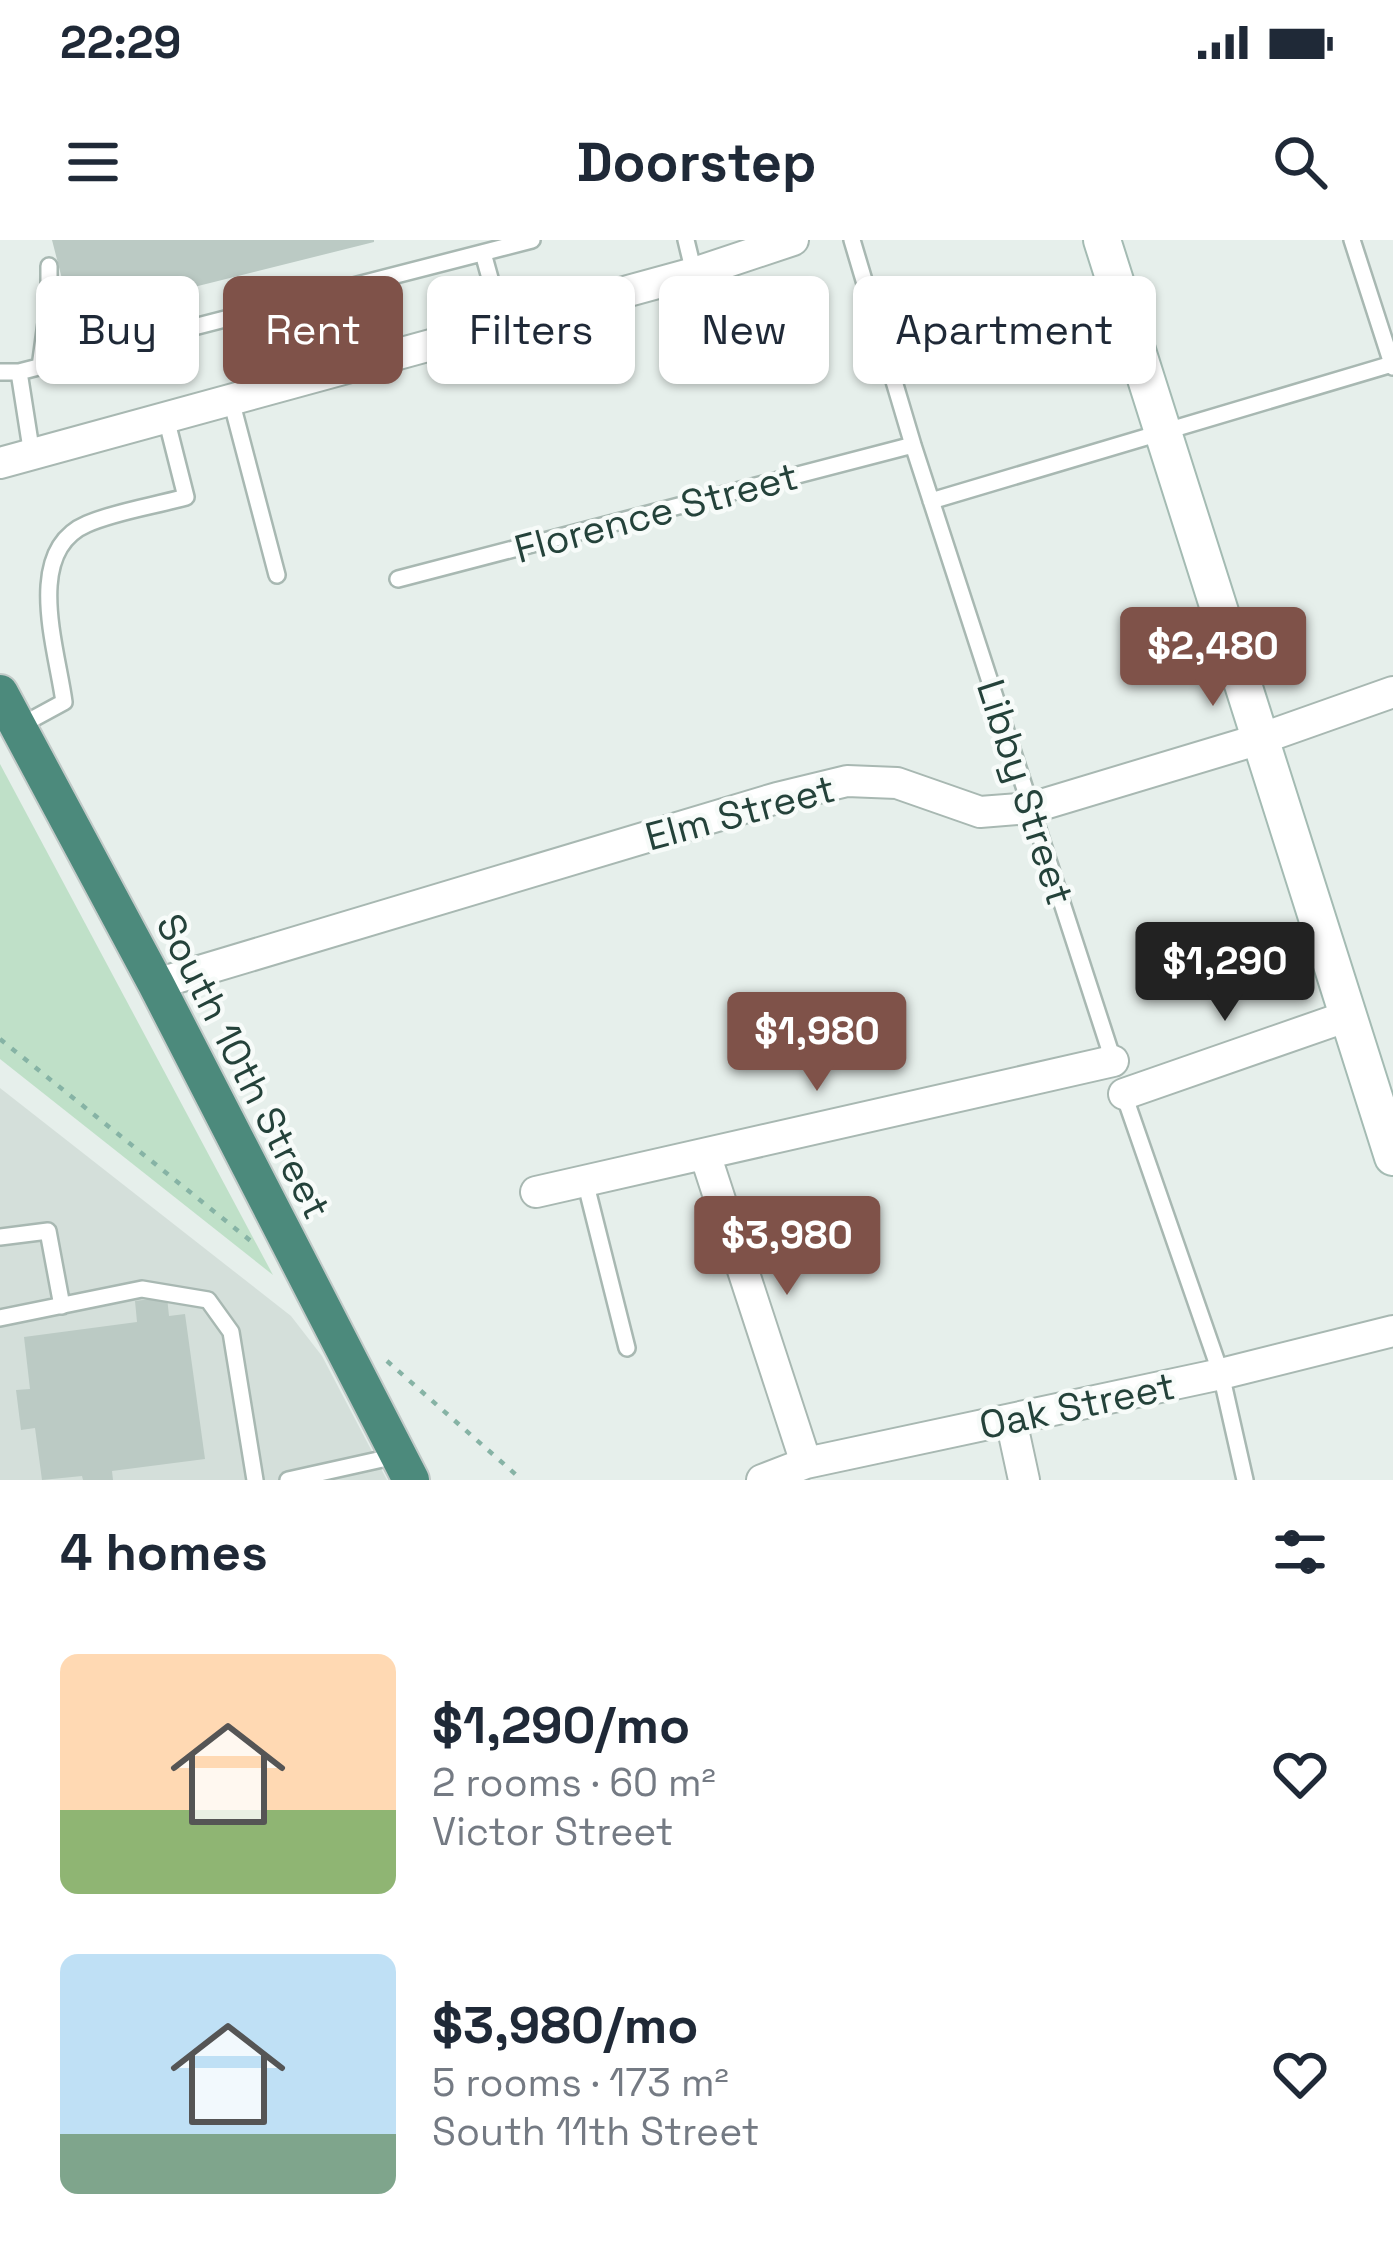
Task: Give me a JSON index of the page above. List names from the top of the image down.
{
  "streets": {
    "highway": ["South 10th Street"],
    "street": ["Elm Street", "Oak Street"],
    "lane": ["Florence Street", "Libby Street"]
  },
  "crossings": [
    ["Florence Street", "Libby Street"],
    ["Libby Street", "Elm Street"],
    ["Libby Street", "Oak Street"],
    ["Elm Street", "South 10th Street"]
  ],
  "page": {
    "status": "22:29",
    "header": "Doorstep",
    "chip": [
      "Buy",
      "Rent",
      "Filters",
      "New",
      "Apartment"
    ],
    "price": [
      "$2,480",
      "$1,290",
      "$1,980",
      "$3,980"
    ],
    "heading": "4 homes",
    "list": [
      {
        "name": "$1,290/mo",
        "note": "2 rooms · 60 m² · Victor Street"
      },
      {
        "name": "$3,980/mo",
        "note": "5 rooms · 173 m² · South 11th Street"
      }
    ]
  }
}
